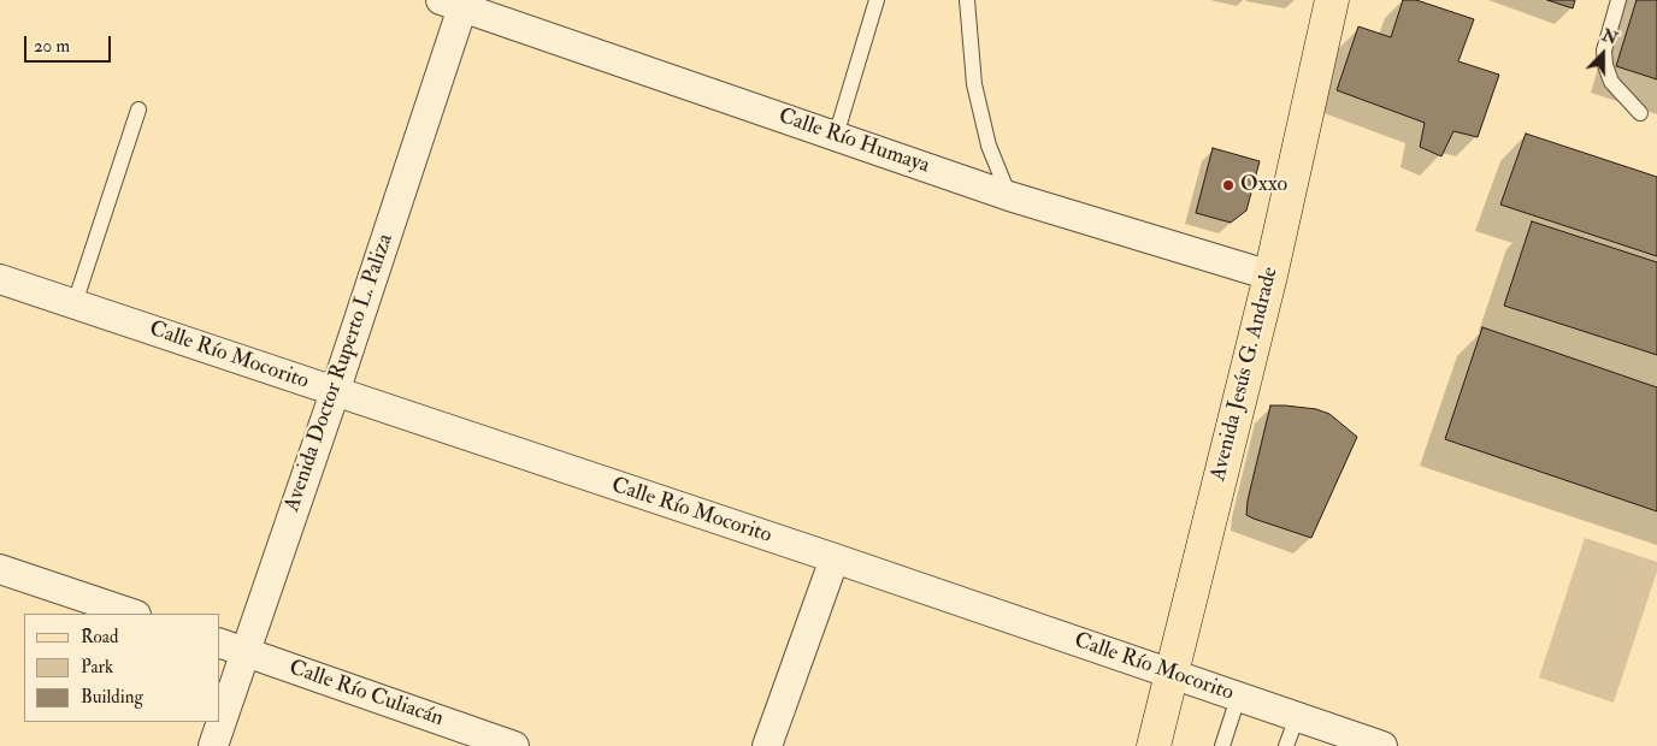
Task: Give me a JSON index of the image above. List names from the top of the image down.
{
  "streets": {
    "main road": ["Avenida Jesús G. Andrade"],
    "street": [
      "Calle Río Humaya",
      "Calle Río Mocorito",
      "Avenida Doctor Ruperto L. Paliza",
      "Calle Río Culiacán"
    ]
  },
  "crossings": [
    ["Calle Río Humaya", "Avenida Doctor Ruperto L. Paliza"],
    ["Calle Río Humaya", "Avenida Jesús G. Andrade"],
    ["Calle Río Mocorito", "Avenida Doctor Ruperto L. Paliza"],
    ["Calle Río Mocorito", "Avenida Jesús G. Andrade"],
    ["Avenida Doctor Ruperto L. Paliza", "Calle Río Culiacán"]
  ],
  "places": ["Oxxo"],
  "legend": ["Road", "Park", "Building"],
  "scale_bar": "20 m",
  "north": "top"
}
